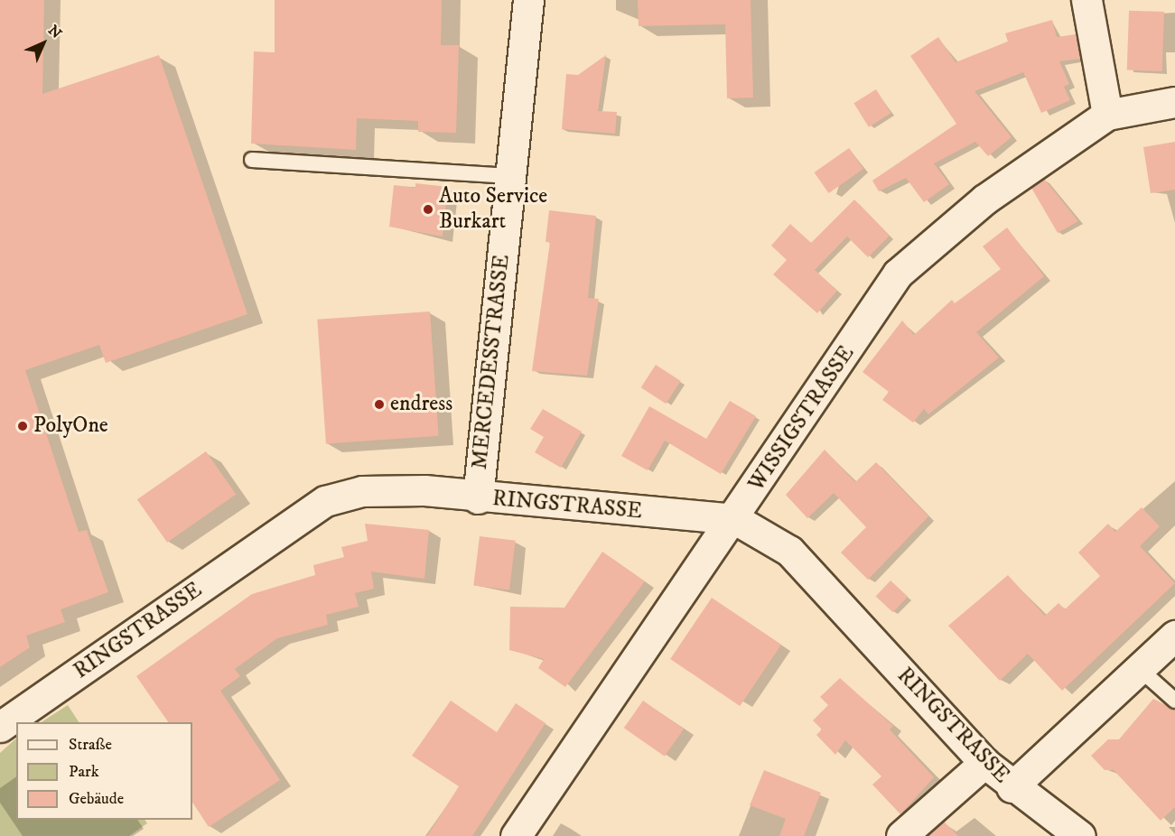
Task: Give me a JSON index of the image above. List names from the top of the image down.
{
  "streets": {
    "street": ["MERCEDESSTRASSE", "WISSIGSTRASSE", "RINGSTRASSE"]
  },
  "crossings": [
    ["MERCEDESSTRASSE", "RINGSTRASSE"],
    ["WISSIGSTRASSE", "RINGSTRASSE"]
  ],
  "places": ["Auto Service Burkart", "endress", "PolyOne"],
  "legend": ["Straße", "Park", "Gebäude"],
  "north": "top right"
}
